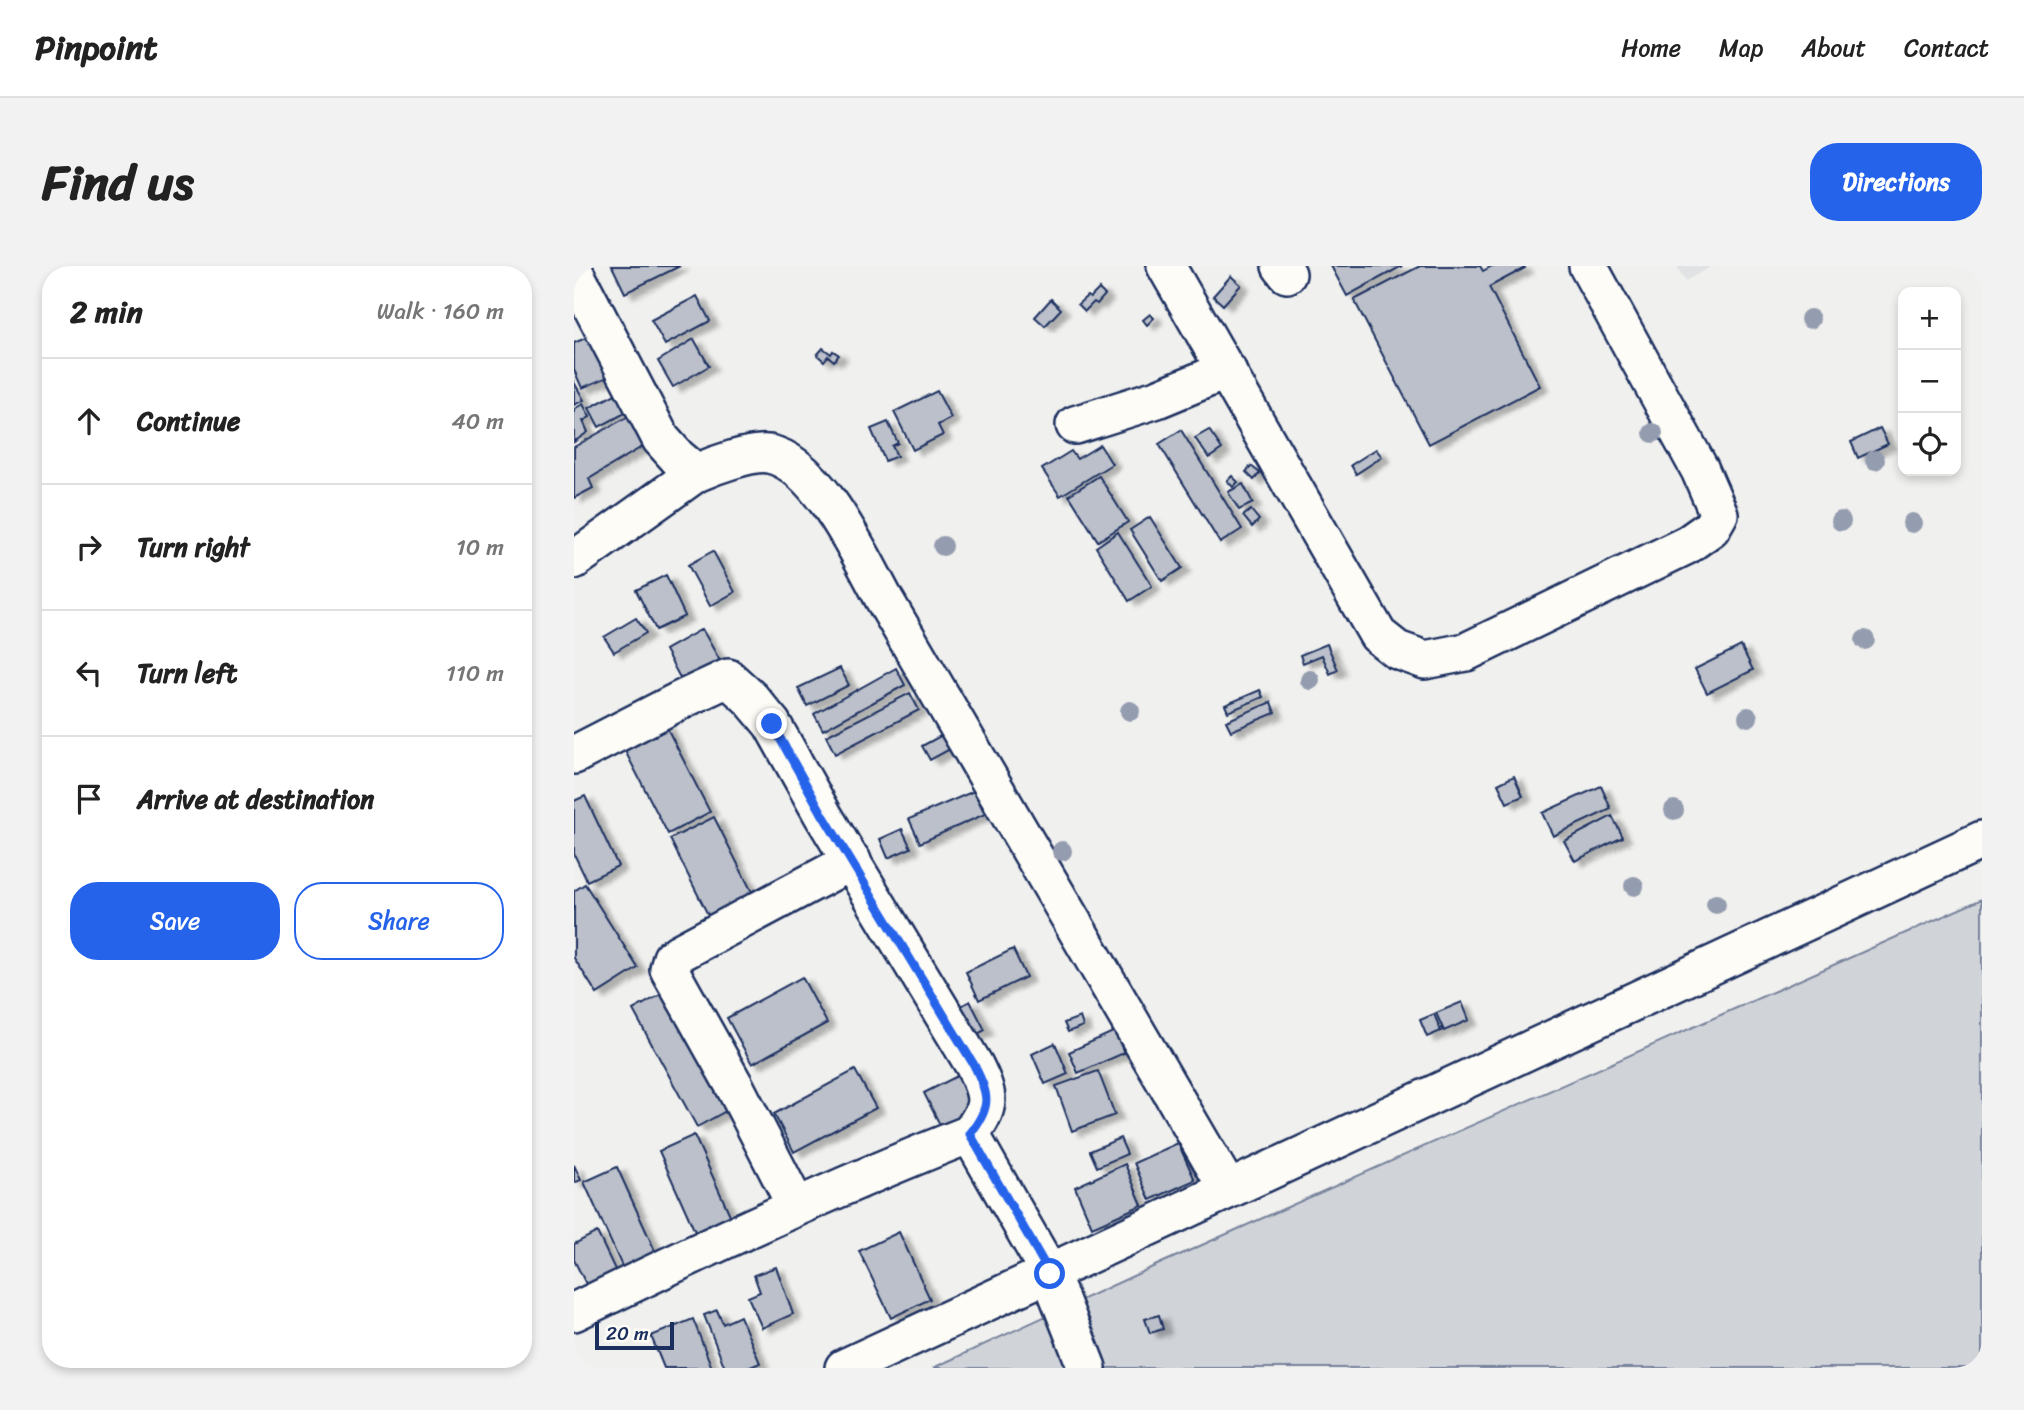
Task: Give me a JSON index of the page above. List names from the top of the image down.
{
  "scale_bar": "20 m",
  "page": {
    "header": "Pinpoint",
    "nav": [
      "Home",
      "Map",
      "About",
      "Contact"
    ],
    "title": "Find us",
    "buttons": [
      "Directions",
      ["Save", "Share"]
    ],
    "heading": ["2 min", "Walk · 160 m"],
    "map_buttons": ["+", "−"],
    "list": [
      ["Continue", "40 m"],
      ["Turn right", "10 m"],
      ["Turn left", "110 m"],
      "Arrive at destination"
    ],
    "scale": "20 m"
  }
}
